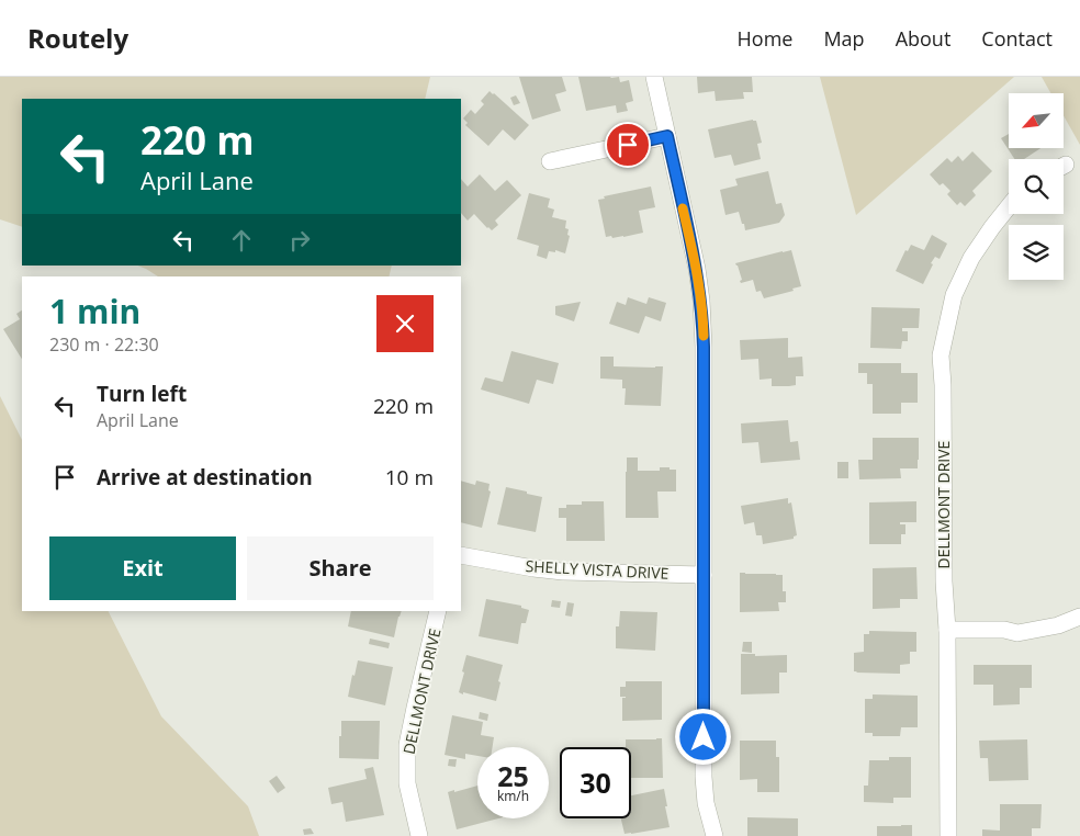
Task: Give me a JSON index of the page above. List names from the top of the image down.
{
  "streets": {
    "street": ["DELLMONT DRIVE", "SHELLY VISTA DRIVE"]
  },
  "north": "bottom left",
  "page": {
    "header": "Routely",
    "nav": [
      "Home",
      "Map",
      "About",
      "Contact"
    ],
    "turn": ["220 m", "April Lane"],
    "heading": ["1 min", "230 m · 22:30"],
    "list": [
      {
        "name": "Turn left",
        "note": "April Lane",
        "value": "220 m"
      },
      {
        "name": "Arrive at destination",
        "value": "10 m"
      }
    ],
    "buttons": ["Exit", "Share"],
    "speed": "25 km/h",
    "limit": "30"
  }
}
